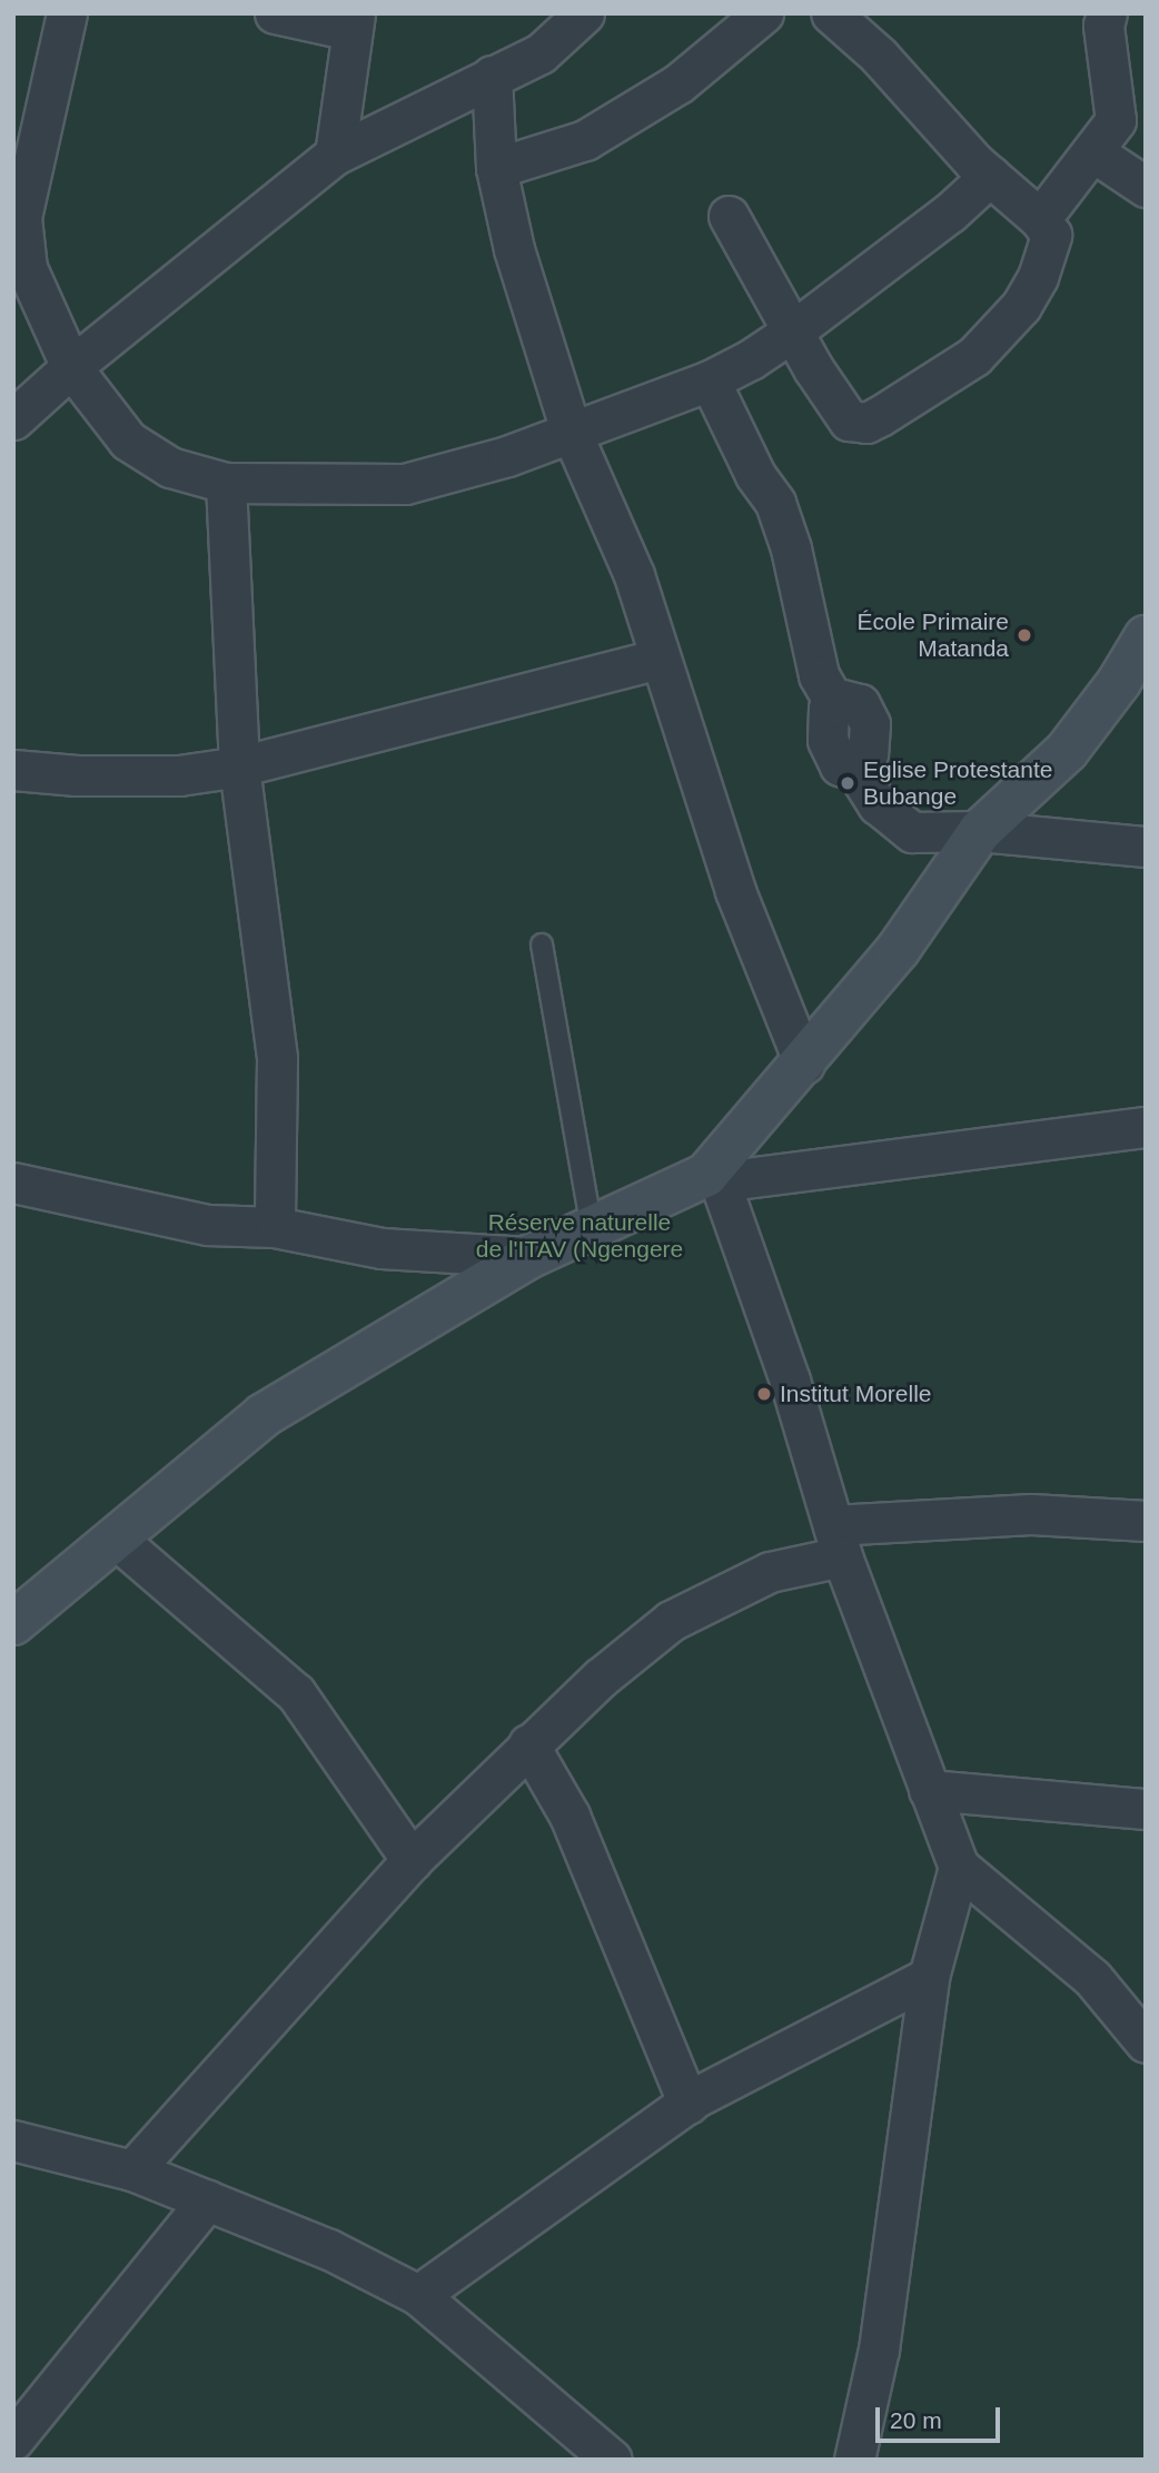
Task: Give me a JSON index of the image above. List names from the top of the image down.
{
  "parks": ["Réserve naturelle de l'ITAV (Ngengere"],
  "places": ["École Primaire Matanda", "Eglise Protestante Bubange", "Institut Morelle"],
  "scale_bar": "20 m"
}
